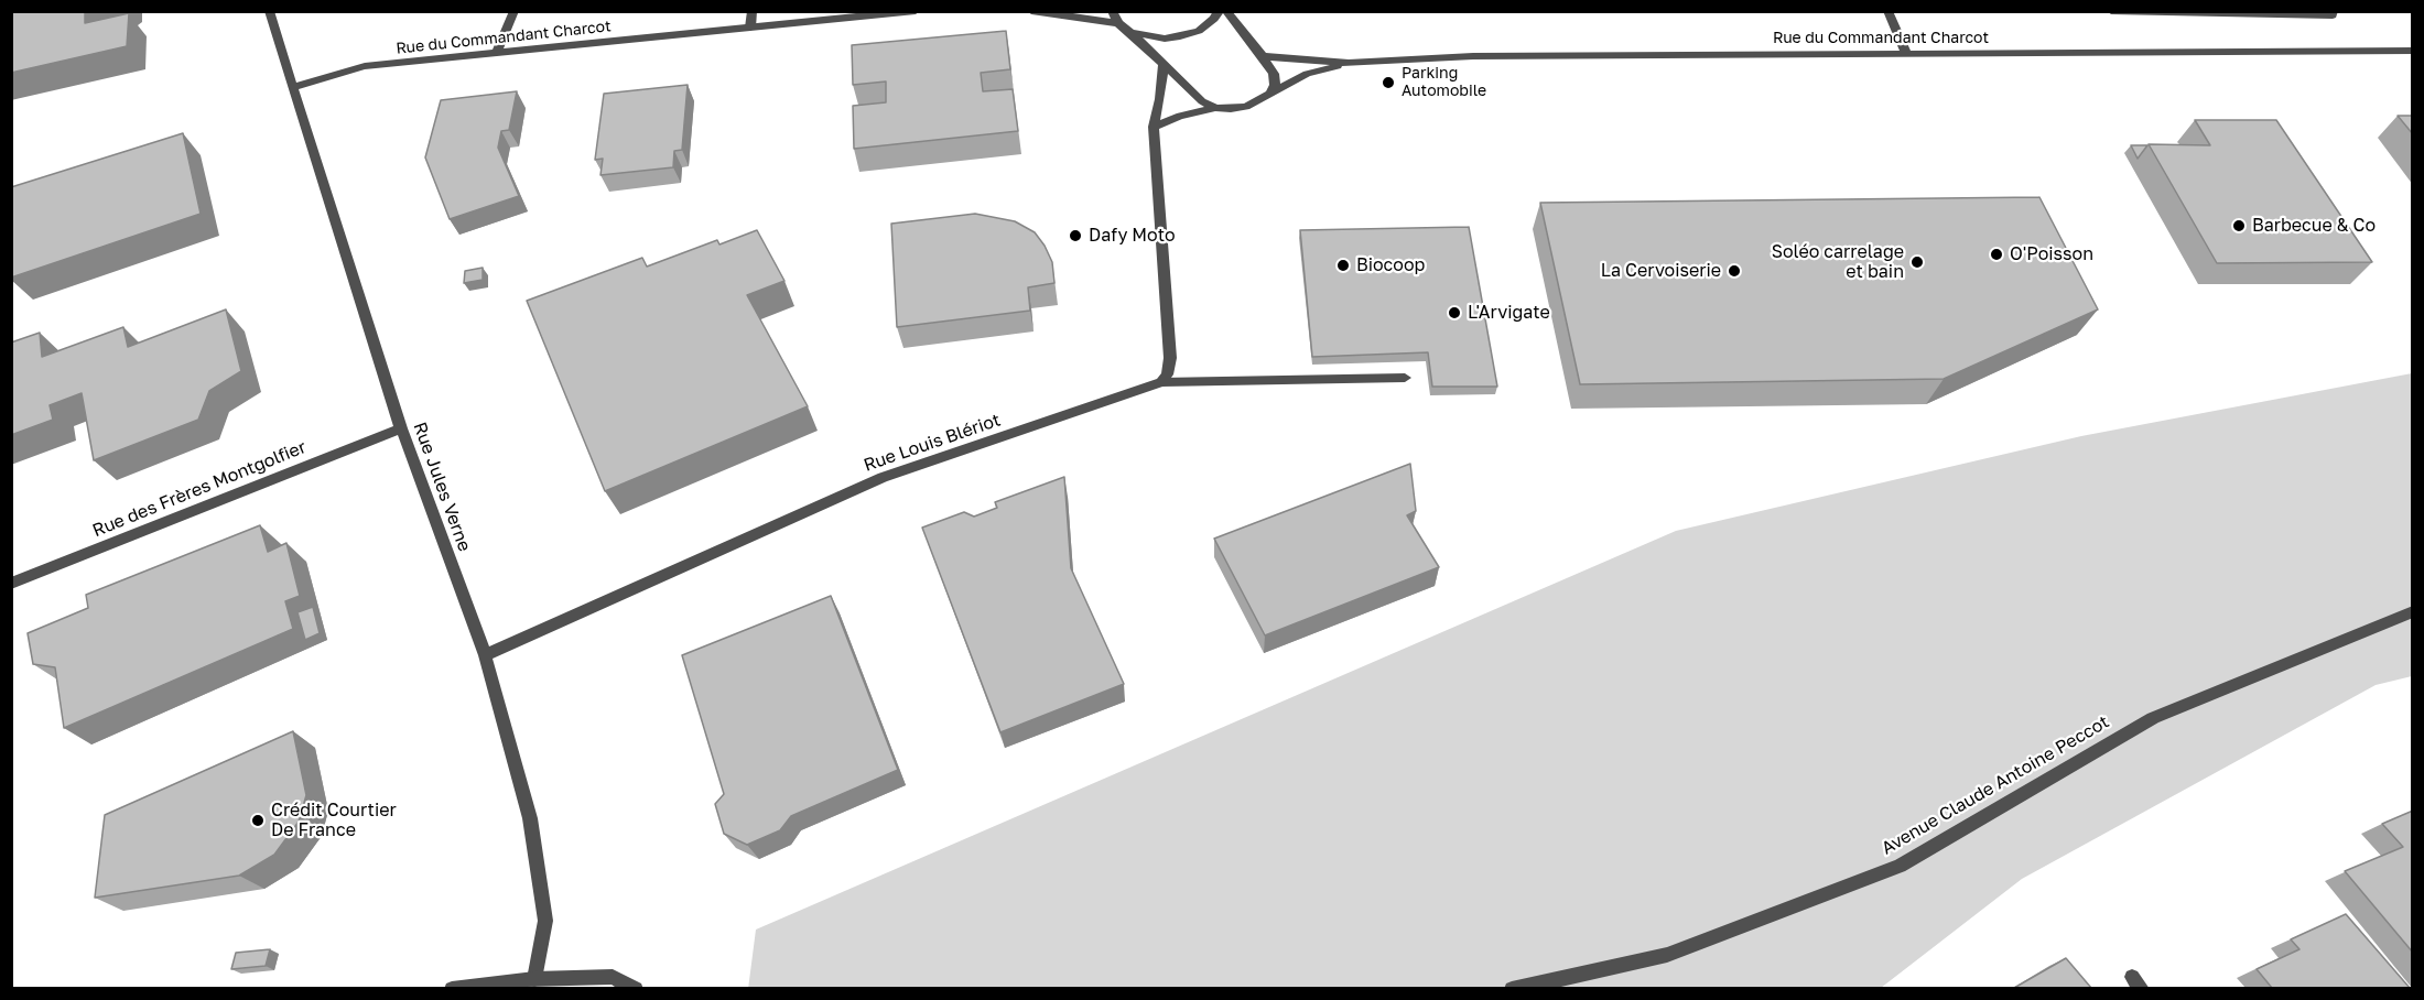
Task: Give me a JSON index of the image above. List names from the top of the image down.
{
  "streets": {
    "street": [
      "Rue du Commandant Charcot",
      "Rue Louis Blériot",
      "Rue Jules Verne",
      "Rue des Frères Montgolfier",
      "Avenue Claude Antoine Peccot"
    ]
  },
  "crossings": [
    ["Rue du Commandant Charcot", "Rue Jules Verne"],
    ["Rue Louis Blériot", "Rue Jules Verne"],
    ["Rue Jules Verne", "Rue des Frères Montgolfier"]
  ],
  "places": [
    "Parking Automobile",
    "Barbecue & Co",
    "Dafy Moto",
    "O'Poisson",
    "Soléo carrelage et bain",
    "Biocoop",
    "La Cervoiserie",
    "L'Arvigate",
    "Crédit Courtier De France"
  ]
}
